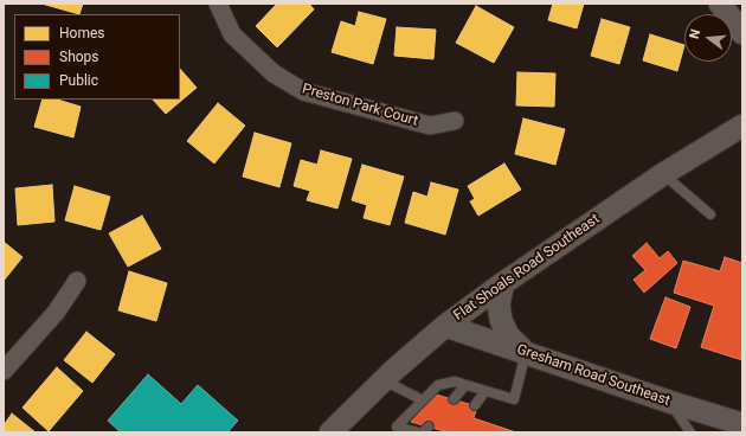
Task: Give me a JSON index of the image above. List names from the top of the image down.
{
  "streets": {
    "street": ["Preston Park Court", "Flat Shoals Road Southeast", "Gresham Road Southeast"]
  },
  "crossings": [
    ["Flat Shoals Road Southeast", "Gresham Road Southeast"]
  ],
  "legend": ["Homes", "Shops", "Public"],
  "north": "left"
}
